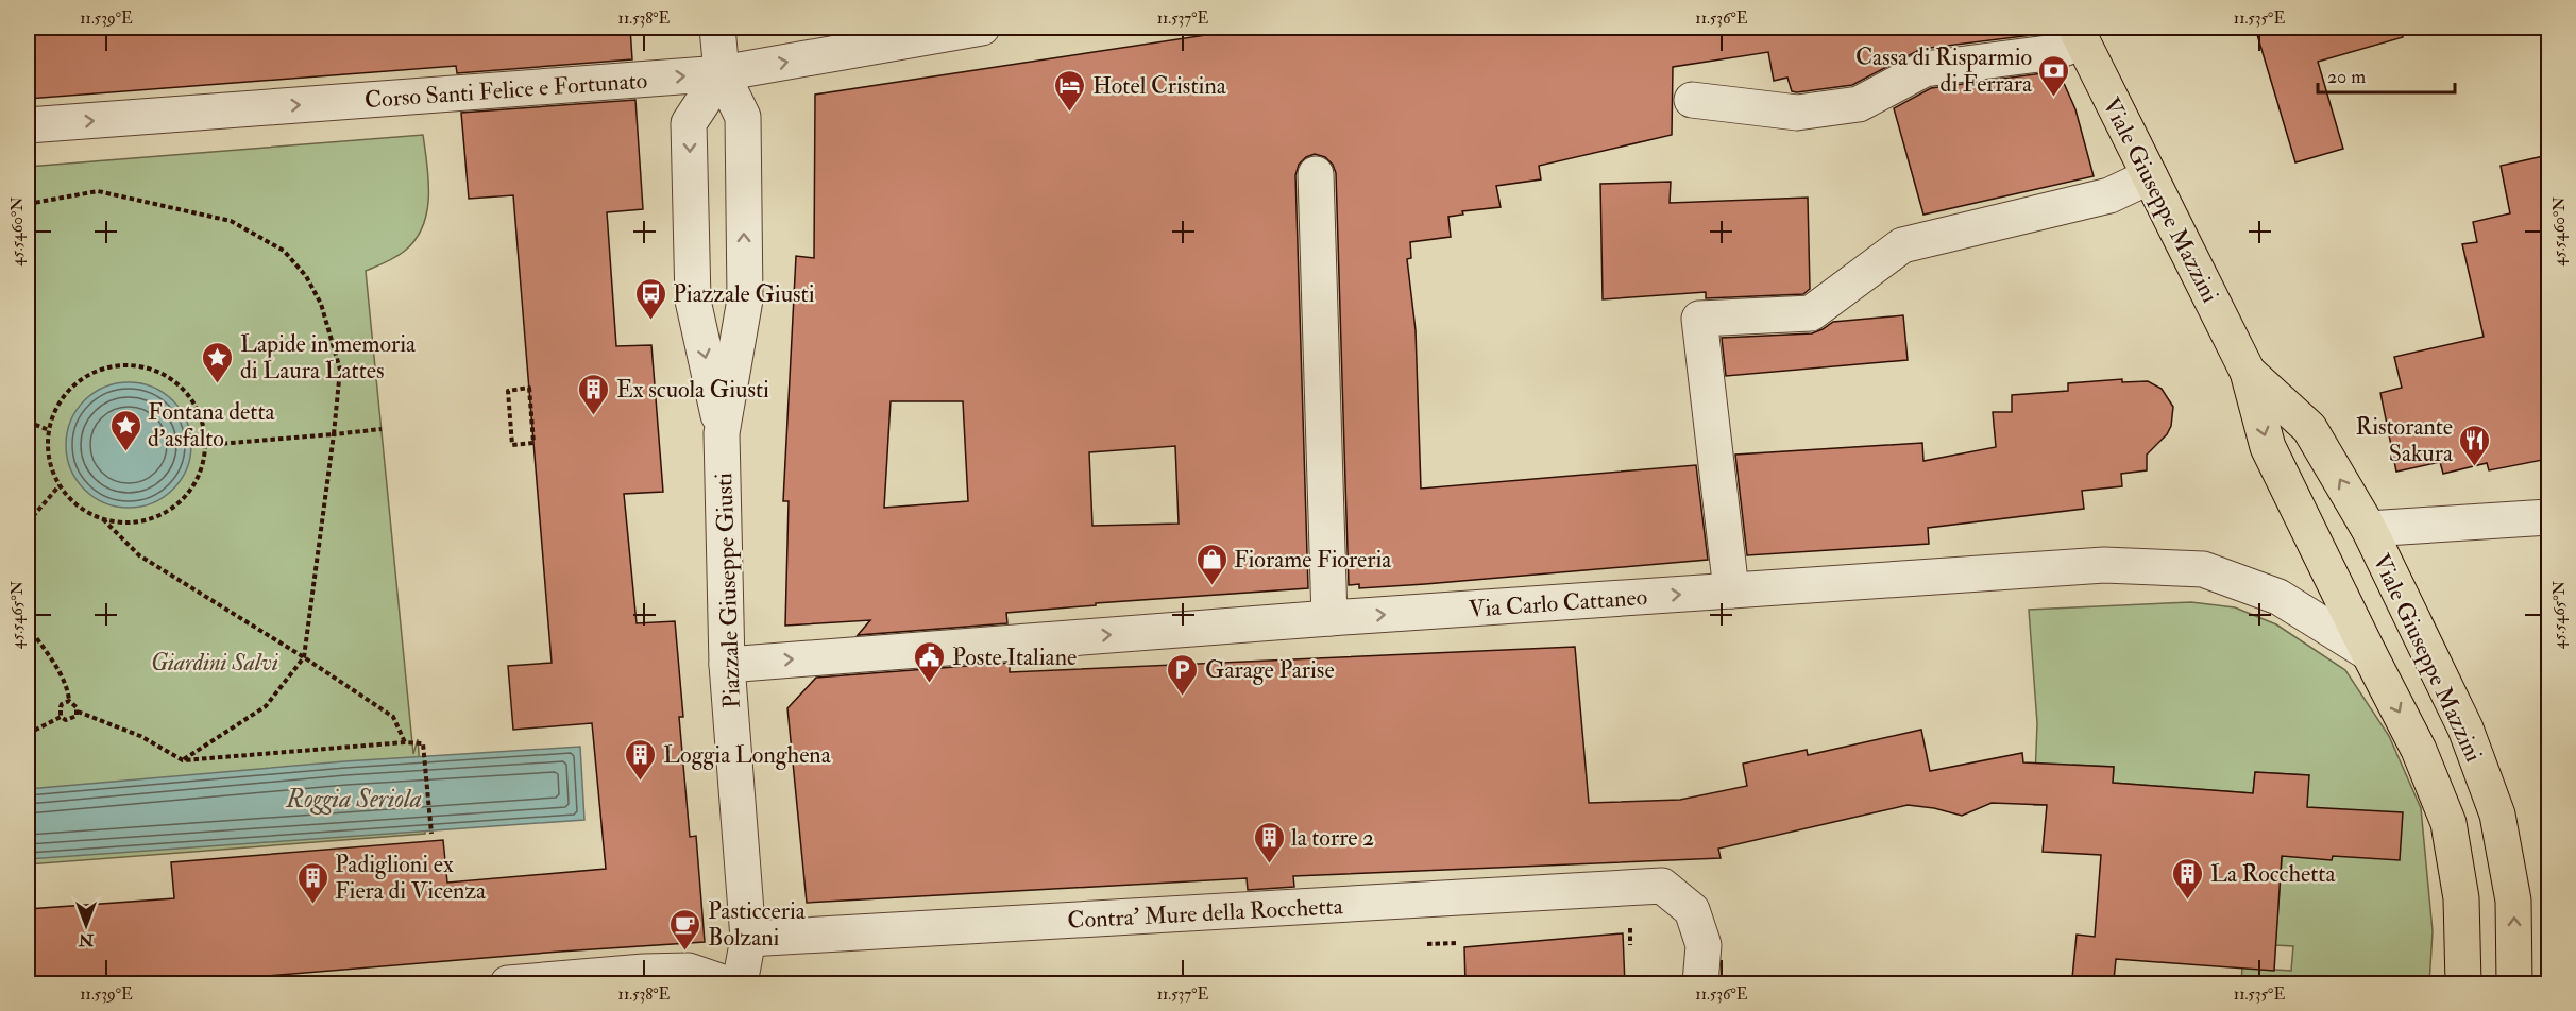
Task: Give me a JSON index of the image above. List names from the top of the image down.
{
  "streets": {
    "main road": ["Viale Giuseppe Mazzini"],
    "street": [
      "Corso Santi Felice e Fortunato",
      "Piazzale Giuseppe Giusti",
      "Via Carlo Cattaneo",
      "Contra' Mure della Rocchetta"
    ]
  },
  "crossings": [
    ["Corso Santi Felice e Fortunato", "Piazzale Giuseppe Giusti"],
    ["Viale Giuseppe Mazzini", "Via Carlo Cattaneo"],
    ["Piazzale Giuseppe Giusti", "Via Carlo Cattaneo"],
    ["Piazzale Giuseppe Giusti", "Contra' Mure della Rocchetta"]
  ],
  "one_way": ["Corso Santi Felice e Fortunato", "Via Carlo Cattaneo"],
  "water": ["Roggia Seriola"],
  "parks": ["Giardini Salvi"],
  "places": {
    "bank": ["Cassa di Risparmio di Ferrara"],
    "hotel": ["Hotel Cristina"],
    "bus stop": ["Piazzale Giusti"],
    "place": ["Lapide in memoria di Laura Lattes", "Fontana detta d'asfalto"],
    "building": [
      "Ex scuola Giusti",
      "Loggia Longhena",
      "la torre 2",
      "La Rocchetta",
      "Padiglioni ex Fiera di Vicenza"
    ],
    "restaurant": ["Ristorante Sakura"],
    "shop": ["Fiorame Fioreria"],
    "public building": ["Poste Italiane"],
    "parking": ["Garage Parise"],
    "cafe": ["Pasticceria Bolzani"]
  },
  "scale_bar": "20 m",
  "north": "bottom",
  "coordinates": [
    "11.539°E",
    "11.538°E",
    "11.537°E",
    "11.536°E",
    "11.535°E",
    "45.5460°N",
    "45.5465°N"
  ]
}
